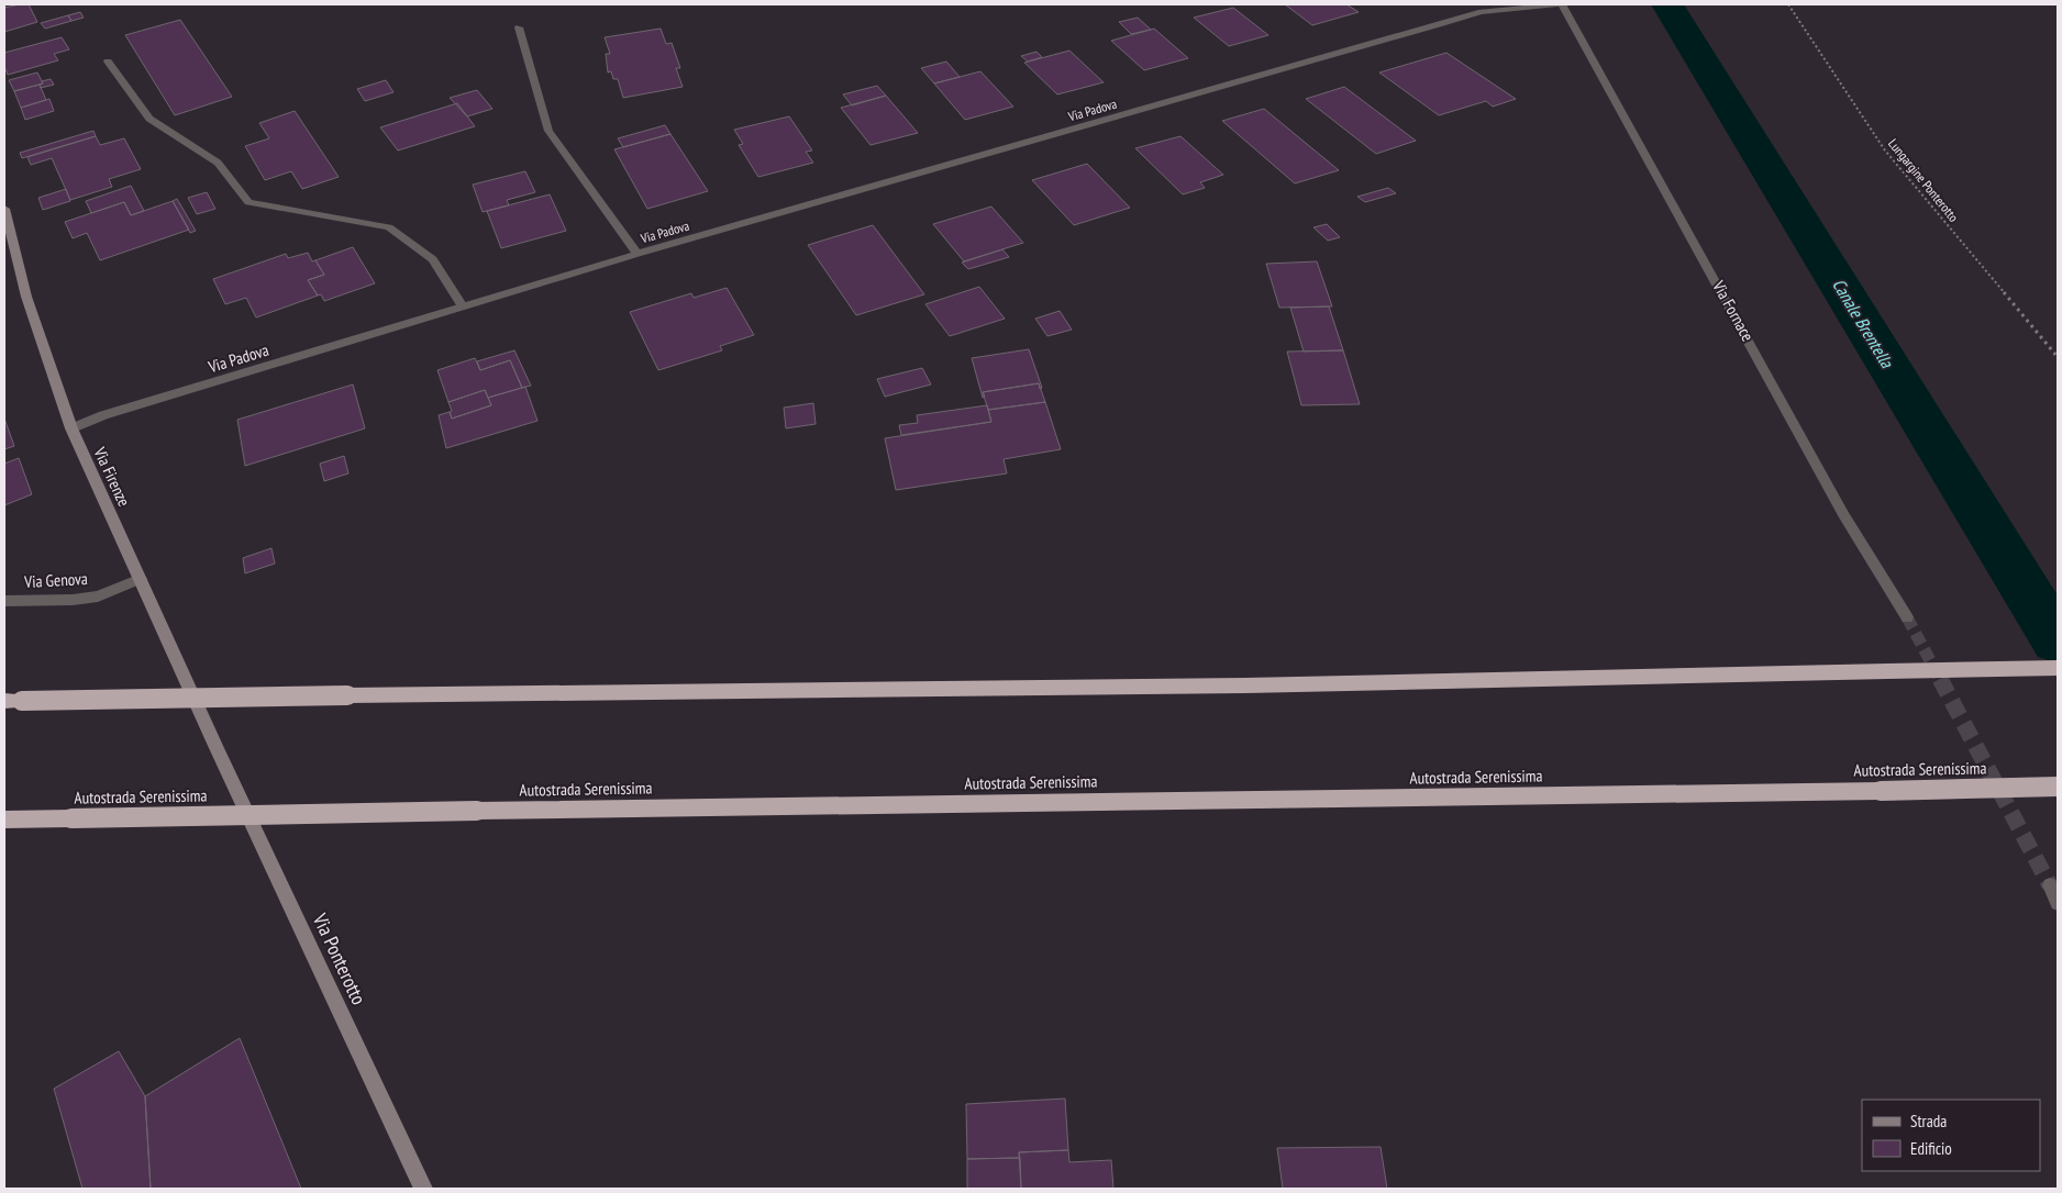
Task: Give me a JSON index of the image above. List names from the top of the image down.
{
  "streets": {
    "highway": ["Autostrada Serenissima"],
    "main road": ["Via Firenze", "Via Ponterotto"],
    "street": ["Via Padova", "Via Fornace", "Via Genova"],
    "path": ["Lungargine Ponterotto"]
  },
  "crossings": [
    ["Via Padova", "Via Firenze"],
    ["Via Firenze", "Via Genova"],
    ["Via Firenze", "Via Ponterotto"]
  ],
  "water": ["Canale Brentella"],
  "legend": ["Strada", "Edificio"]
}
